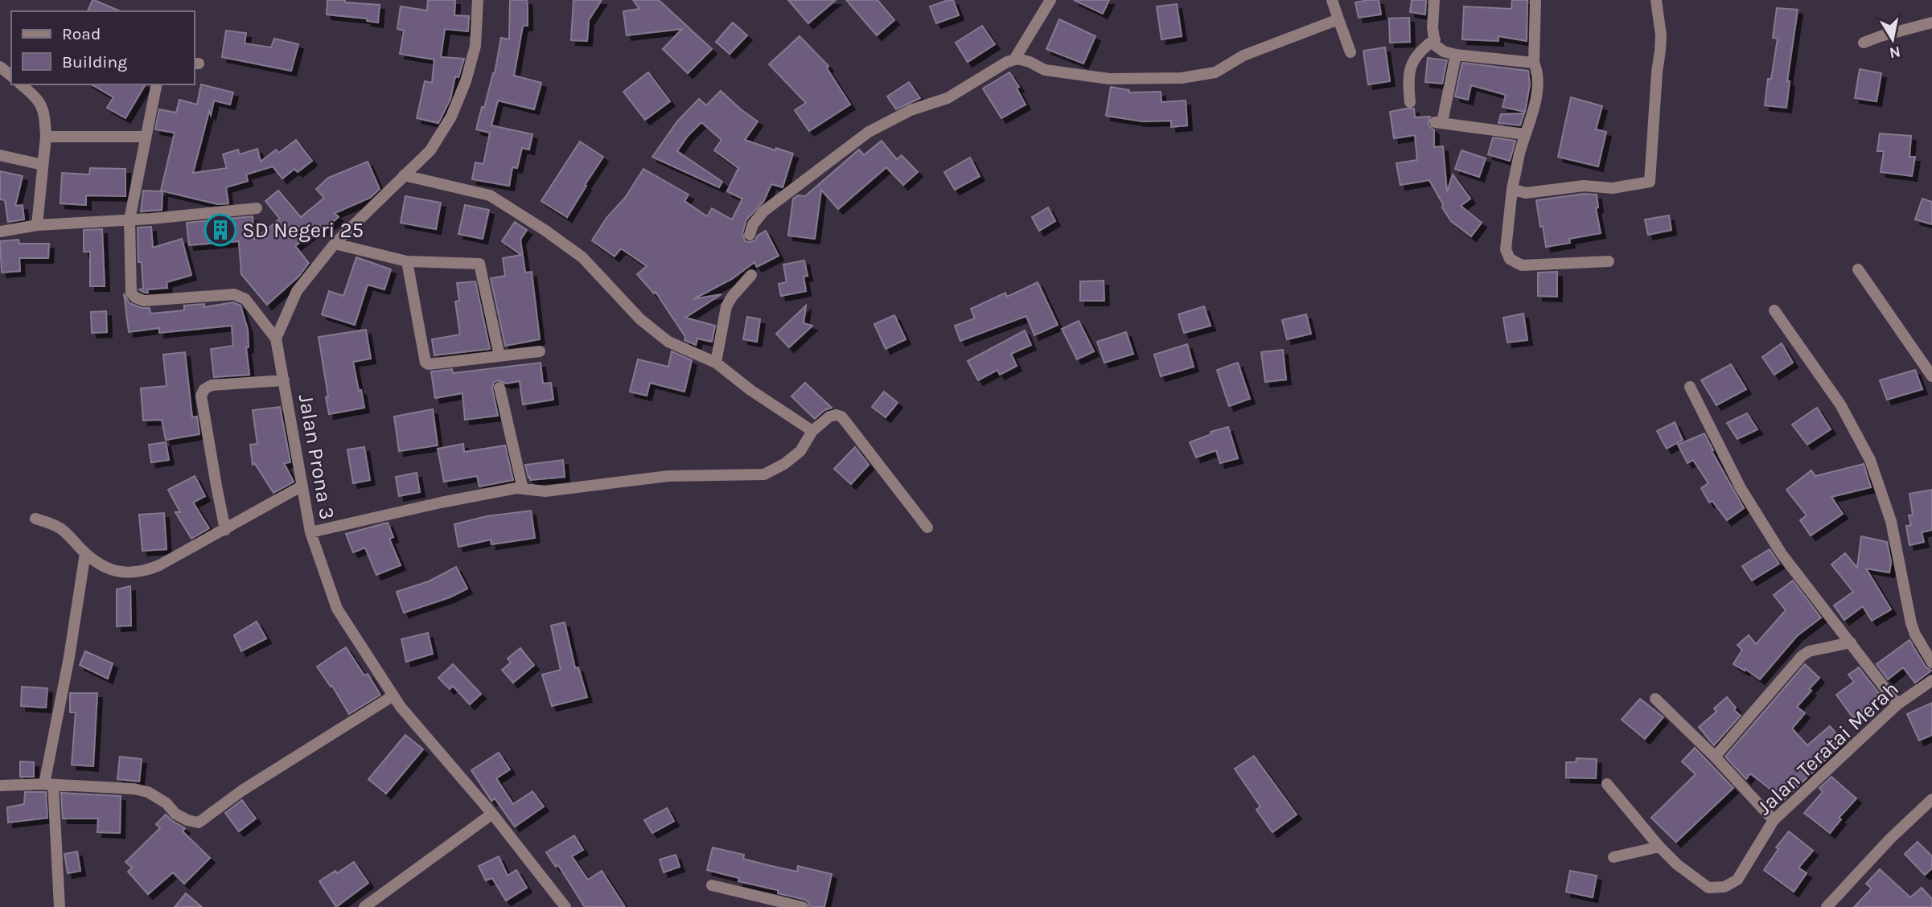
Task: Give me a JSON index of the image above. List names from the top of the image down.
{
  "streets": {
    "street": ["Jalan Prona 3", "Jalan Teratai Merah"]
  },
  "places": {
    "building": ["SD Negeri 25"]
  },
  "legend": ["Road", "Building"],
  "north": "bottom"
}
